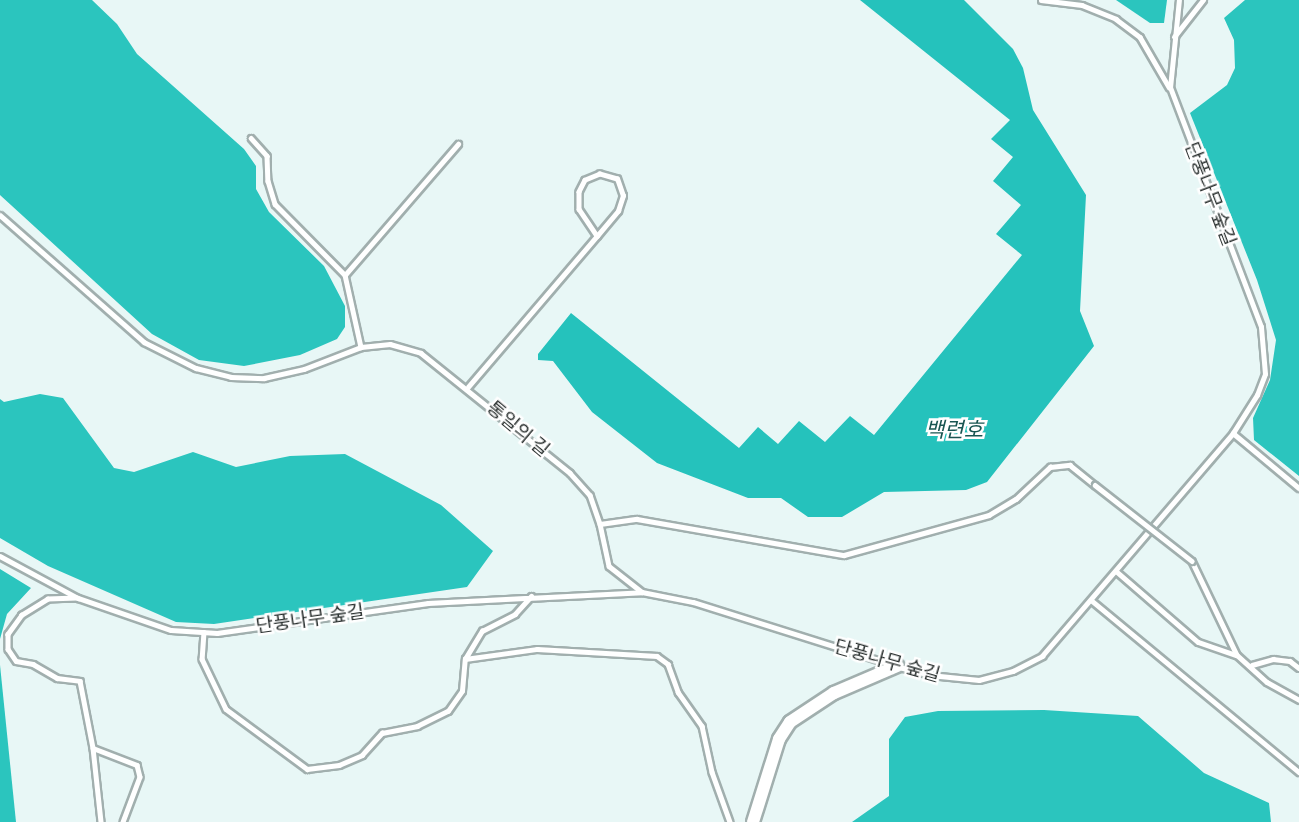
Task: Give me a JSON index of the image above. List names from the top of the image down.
{
  "streets": {
    "lane": ["단풍나무 숲길", "통일의 길"]
  },
  "crossings": [
    ["단풍나무 숲길", "통일의 길"]
  ],
  "water": ["백련호"]
}
